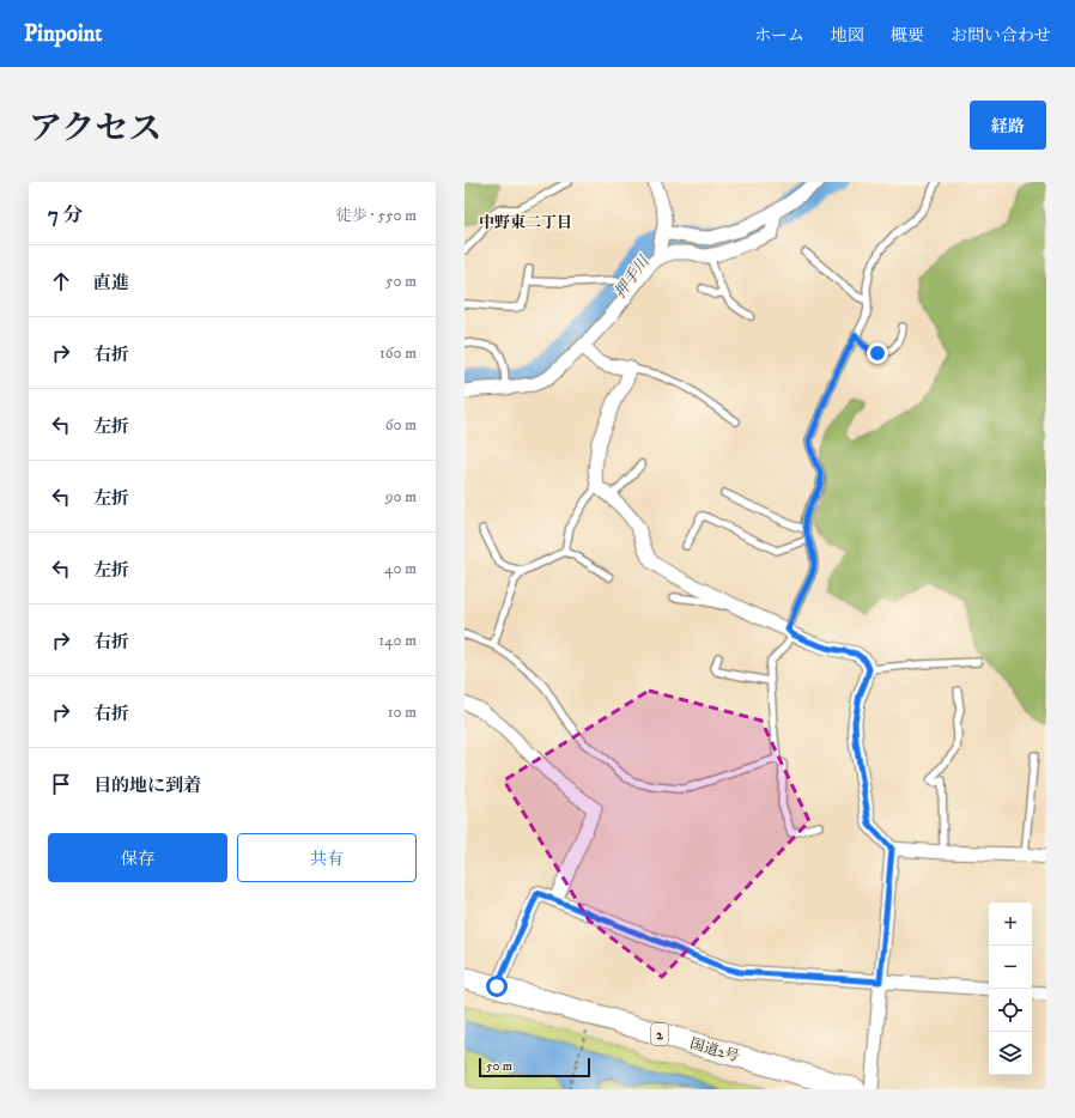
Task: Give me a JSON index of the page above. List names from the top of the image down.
{
  "streets": {
    "highway": ["2", "国道2号"]
  },
  "districts": ["中野東二丁目"],
  "water": ["押手川"],
  "scale_bar": "50 m",
  "page": {
    "header": "Pinpoint",
    "nav": [
      "ホーム",
      "地図",
      "概要",
      "お問い合わせ"
    ],
    "title": "アクセス",
    "buttons": [
      "経路",
      ["保存", "共有"]
    ],
    "heading": ["7 分", "徒歩 · 550 m"],
    "list": [
      ["直進", "50 m"],
      ["右折", "160 m"],
      ["左折", "60 m"],
      ["左折", "90 m"],
      ["左折", "40 m"],
      ["右折", "140 m"],
      ["右折", "10 m"],
      "目的地に到着"
    ],
    "map_buttons": ["+", "−"],
    "scale": "50 m"
  }
}
